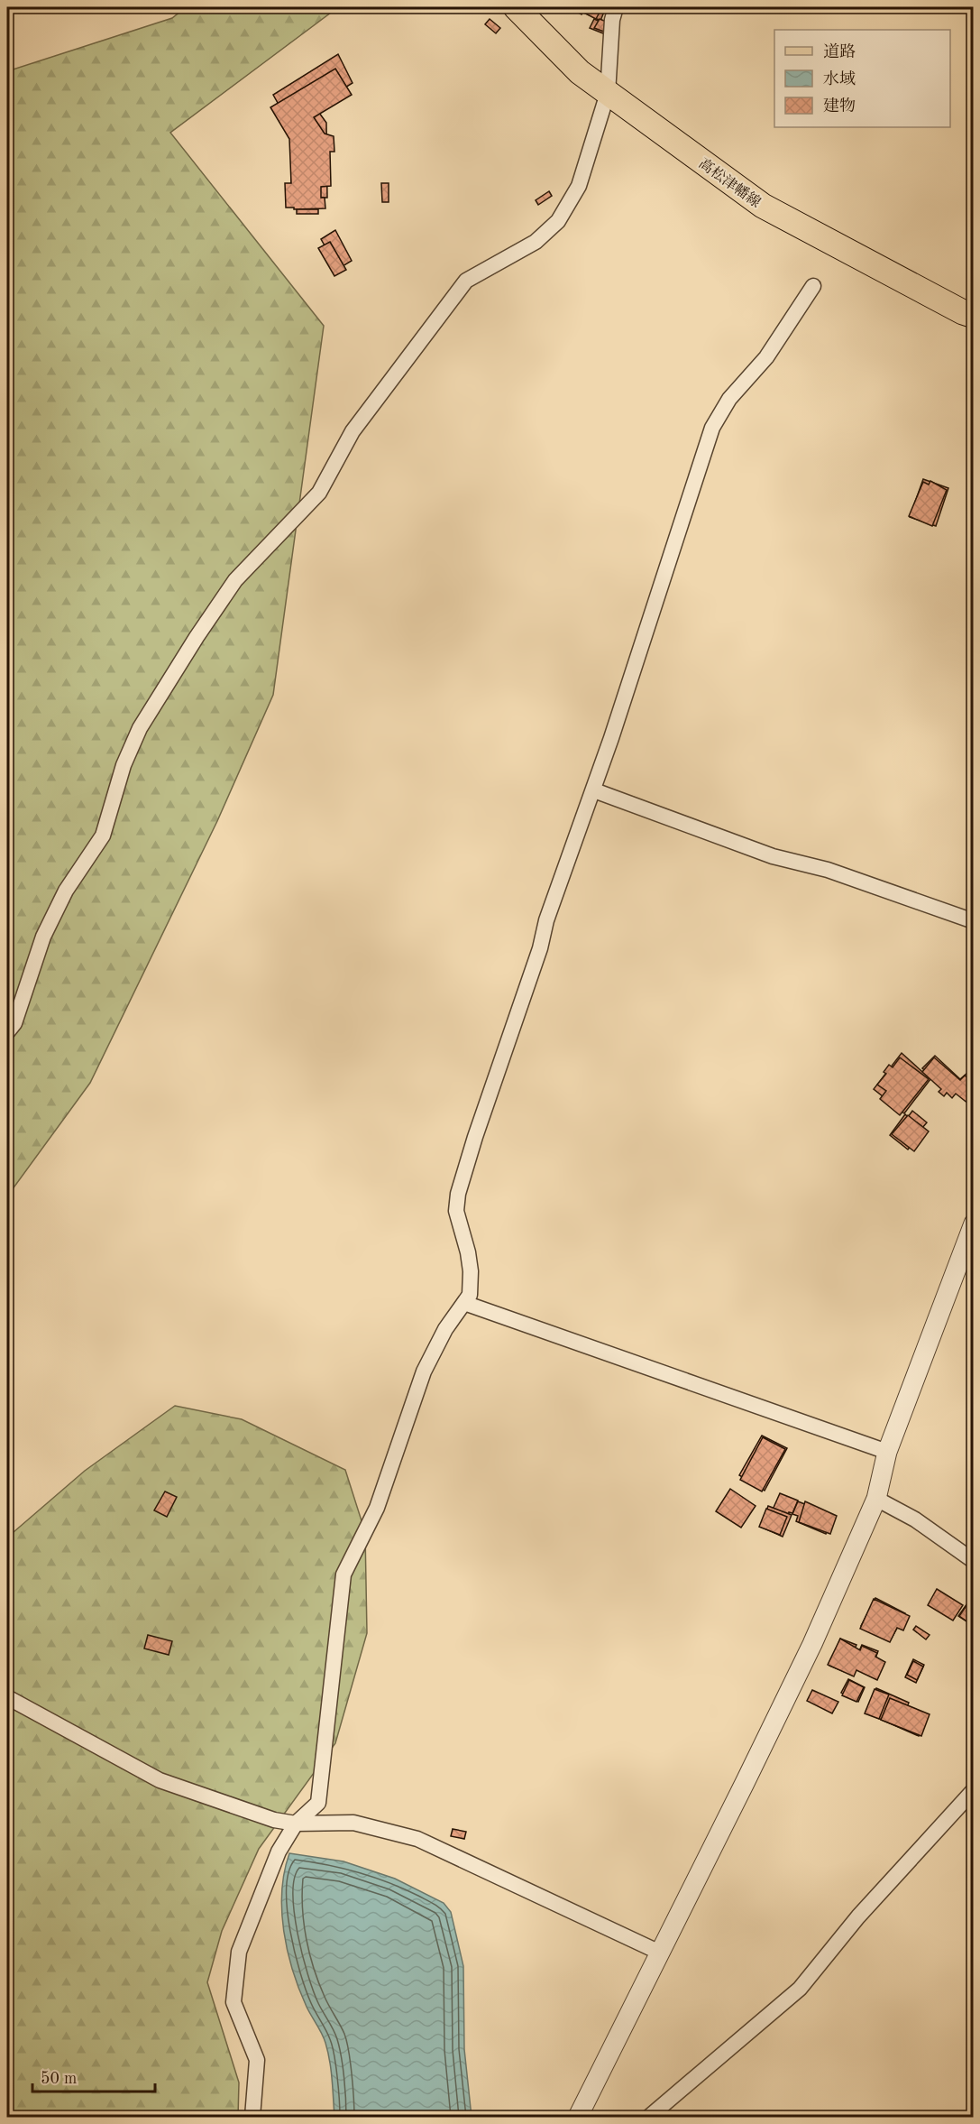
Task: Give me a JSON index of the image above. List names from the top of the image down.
{
  "streets": {
    "main road": ["高松津幡線"]
  },
  "legend": ["道路", "水域", "建物"],
  "scale_bar": "50 m"
}
